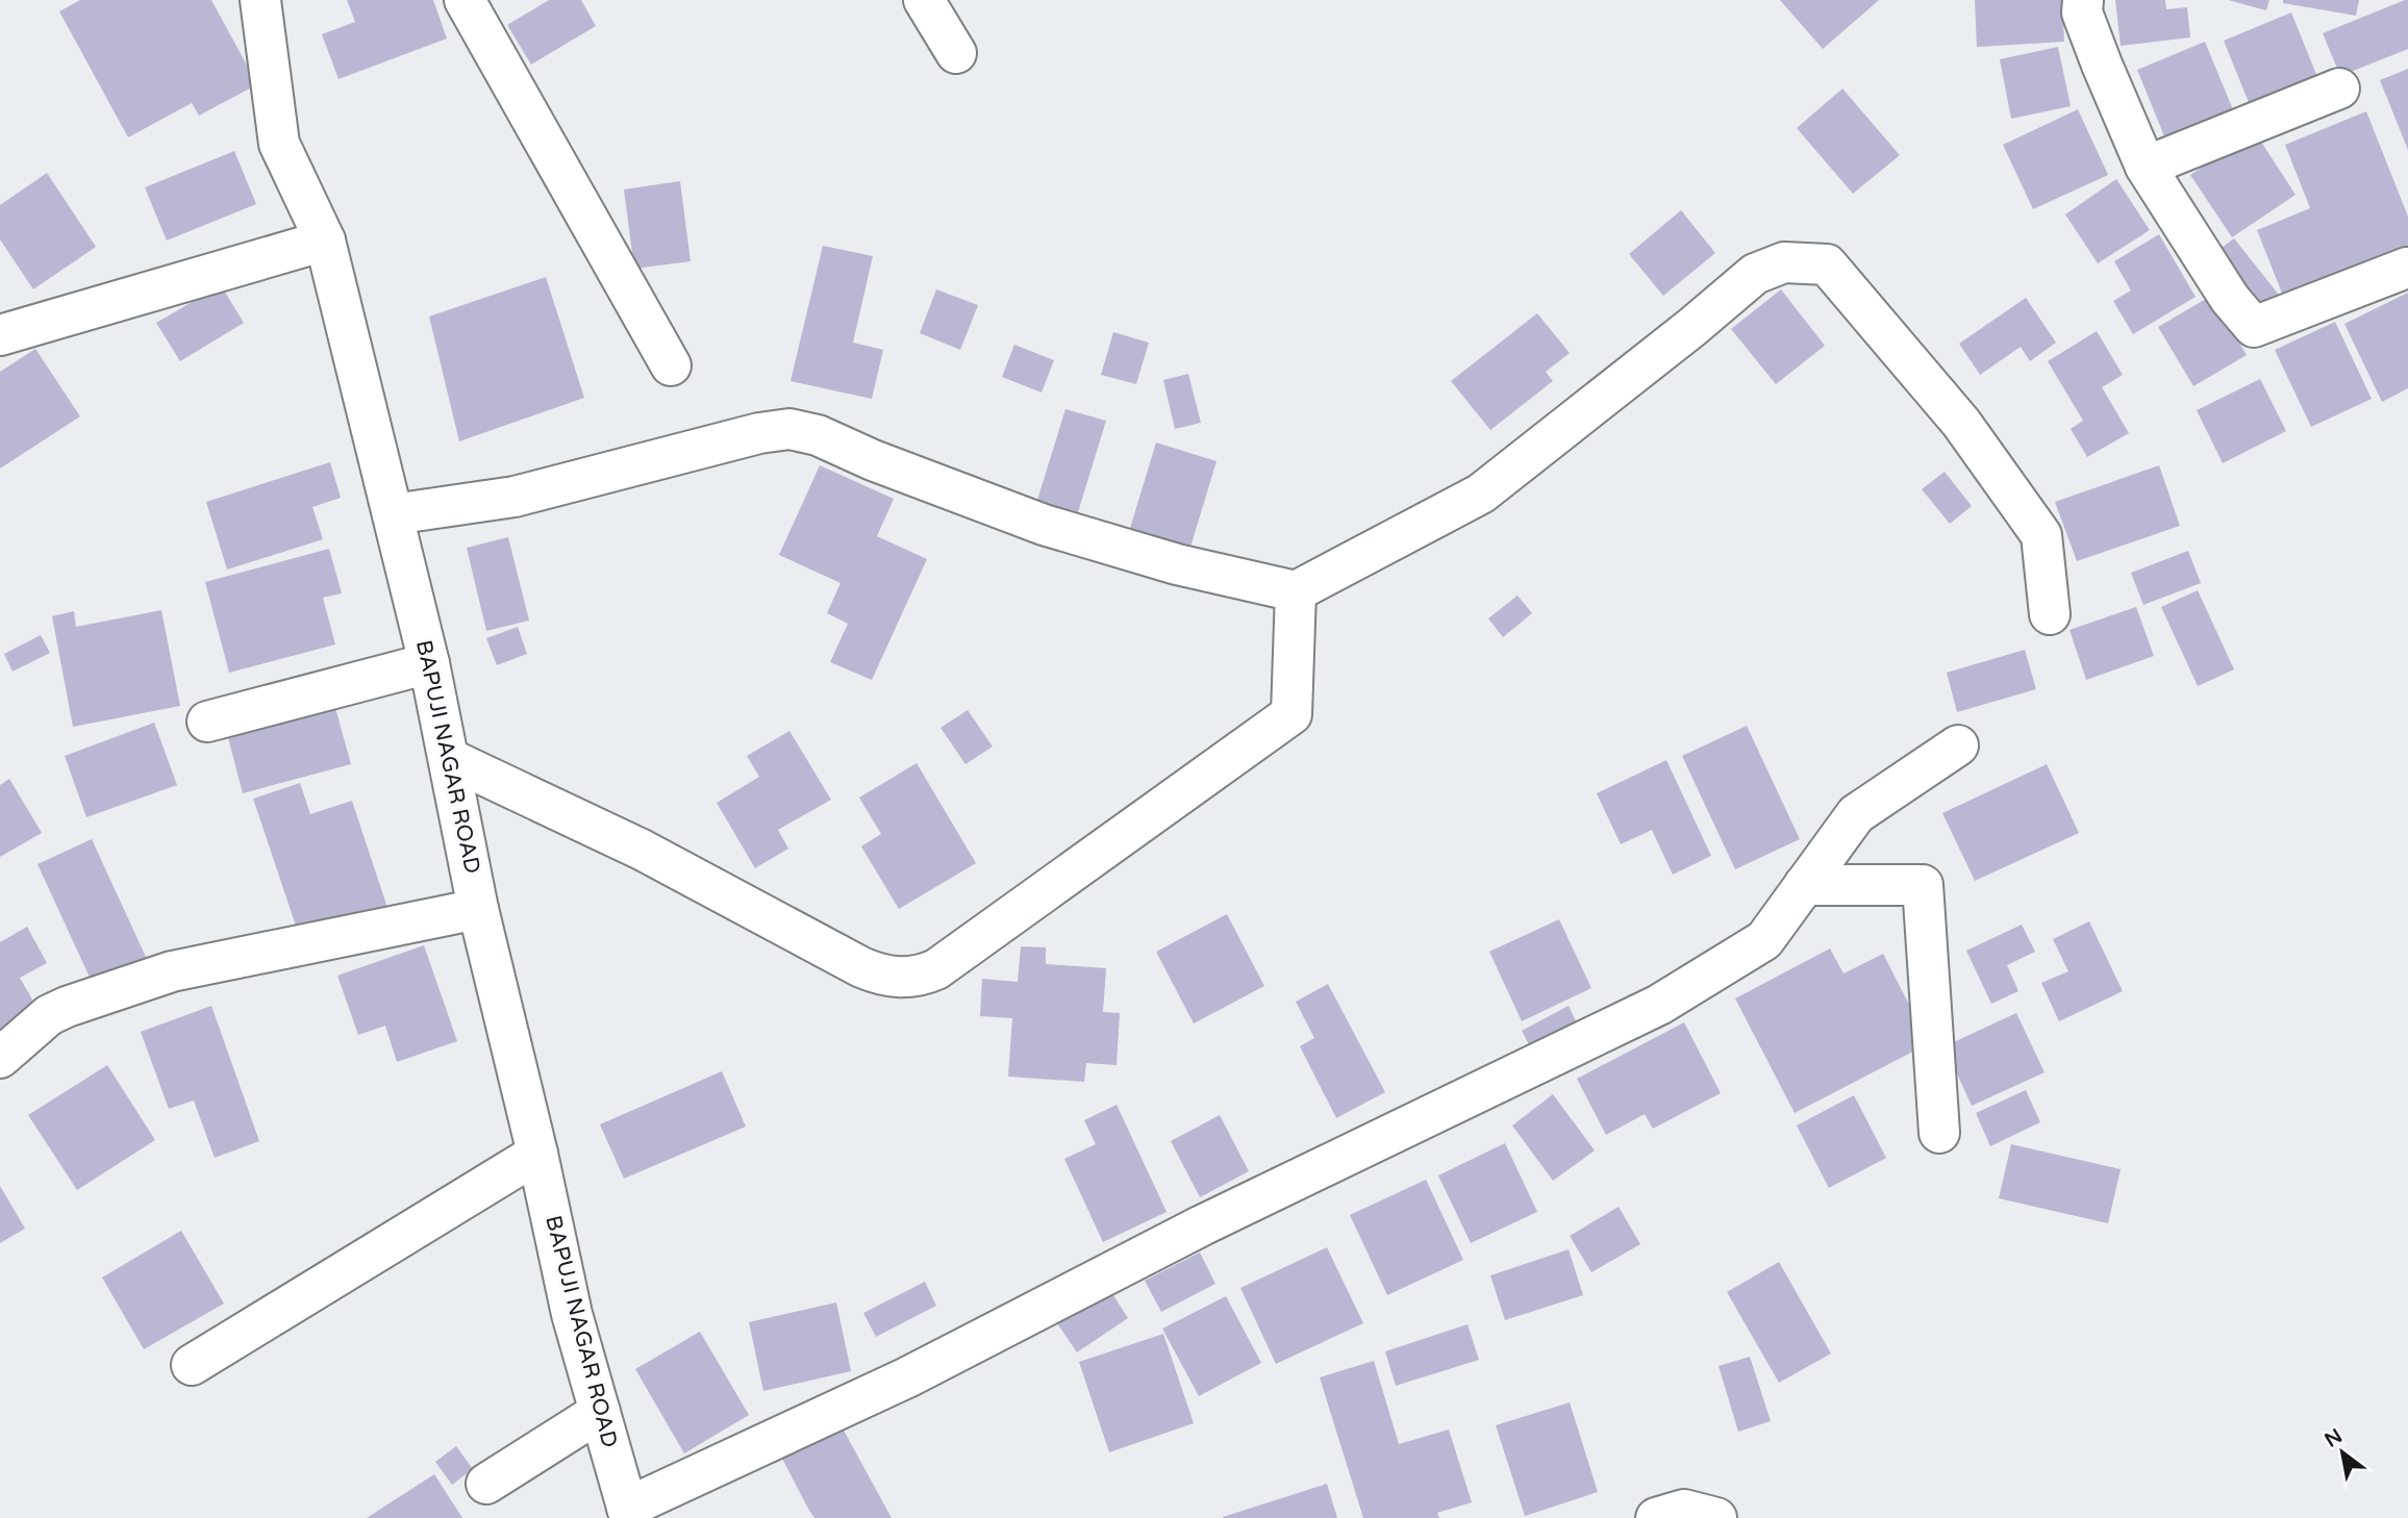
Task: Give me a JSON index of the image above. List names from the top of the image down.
{
  "streets": {
    "street": ["BAPUJI NAGAR ROAD"]
  },
  "north": "top left"
}
